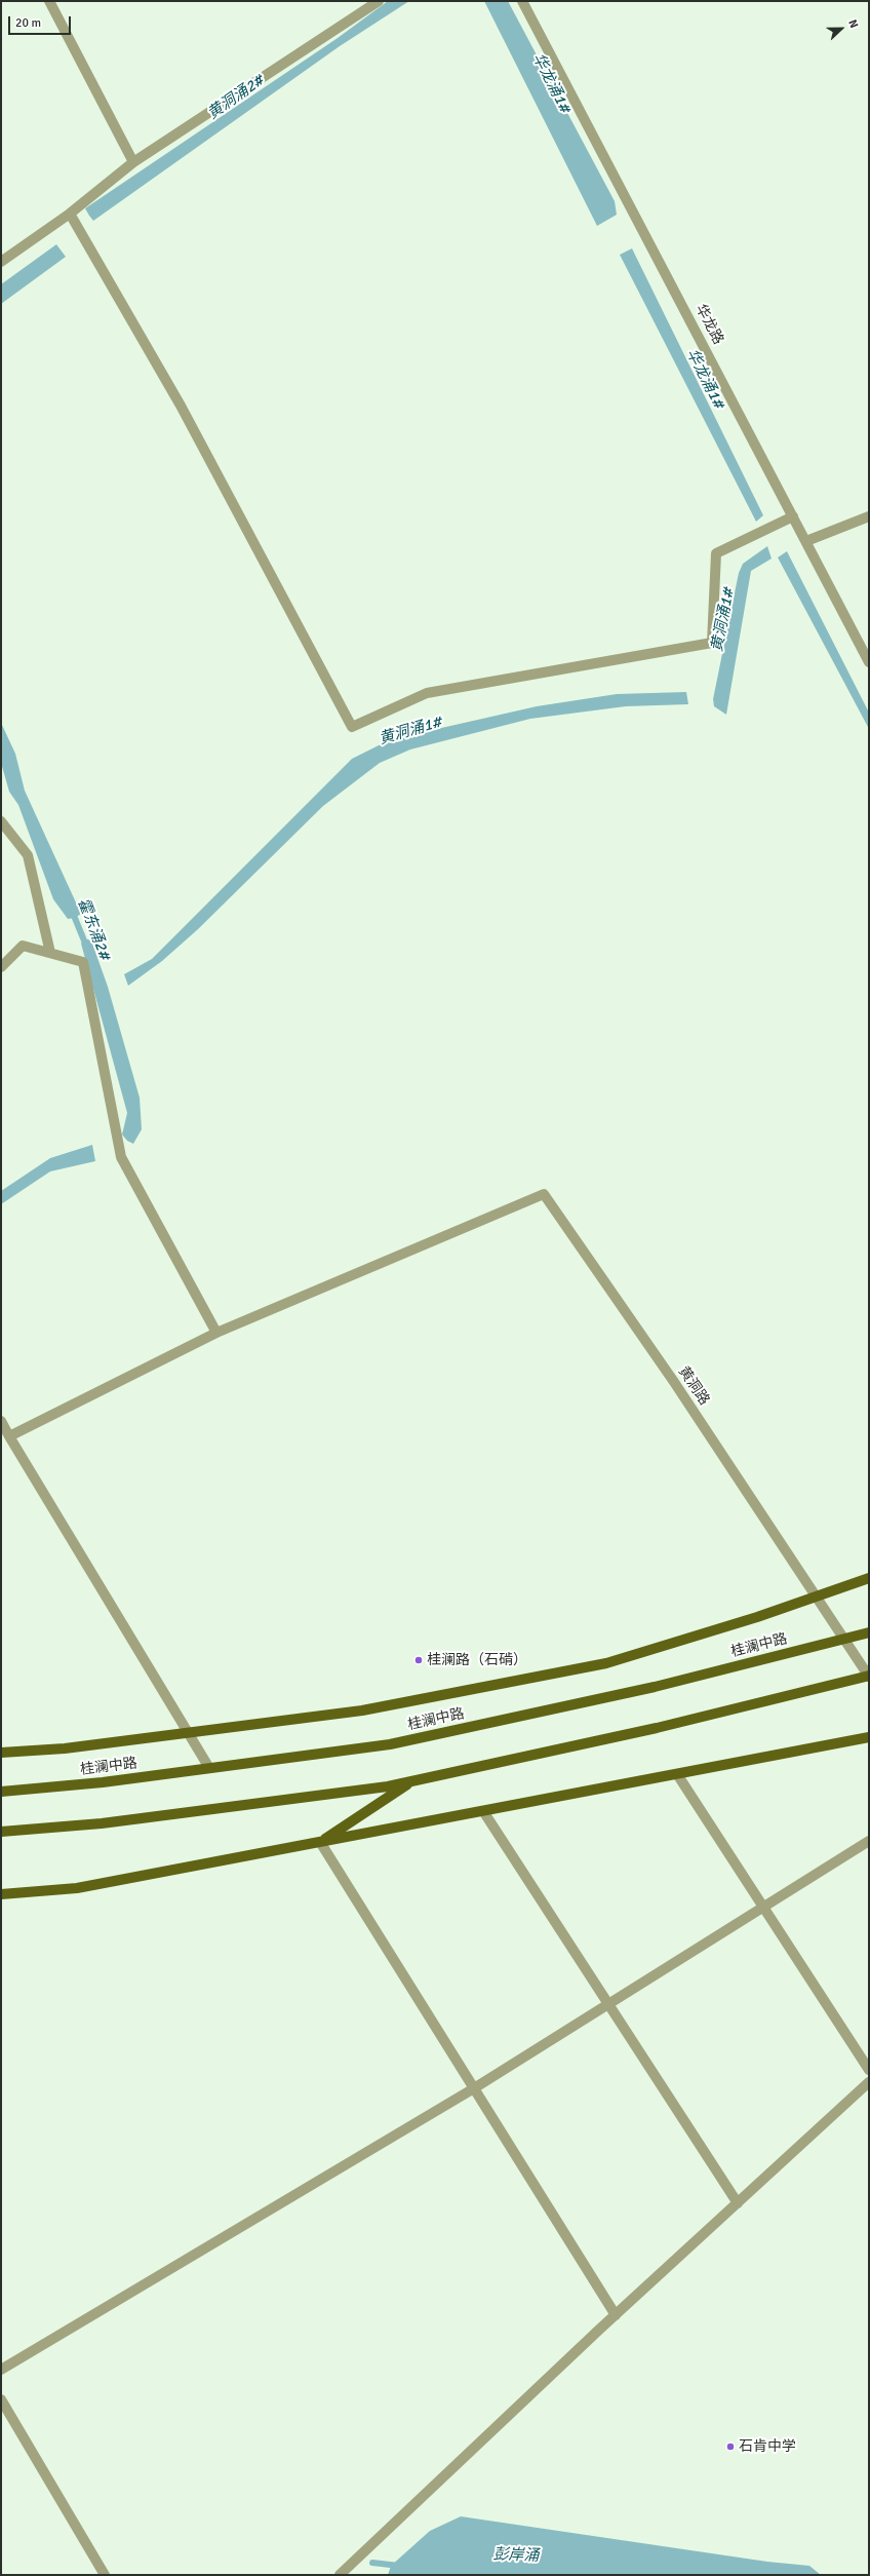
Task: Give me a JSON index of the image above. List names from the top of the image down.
{
  "streets": {
    "main road": ["桂澜中路"],
    "street": ["华龙路", "黄洞路"]
  },
  "crossings": [
    ["黄洞路", "桂澜中路"]
  ],
  "water": [
    "华龙涌1#",
    "黄洞涌2#",
    "黄洞涌1#",
    "霍东涌2#",
    "彭岸涌"
  ],
  "places": ["桂澜路（石𬒔）", "石肯中学"],
  "scale_bar": "20 m",
  "north": "right"
}
